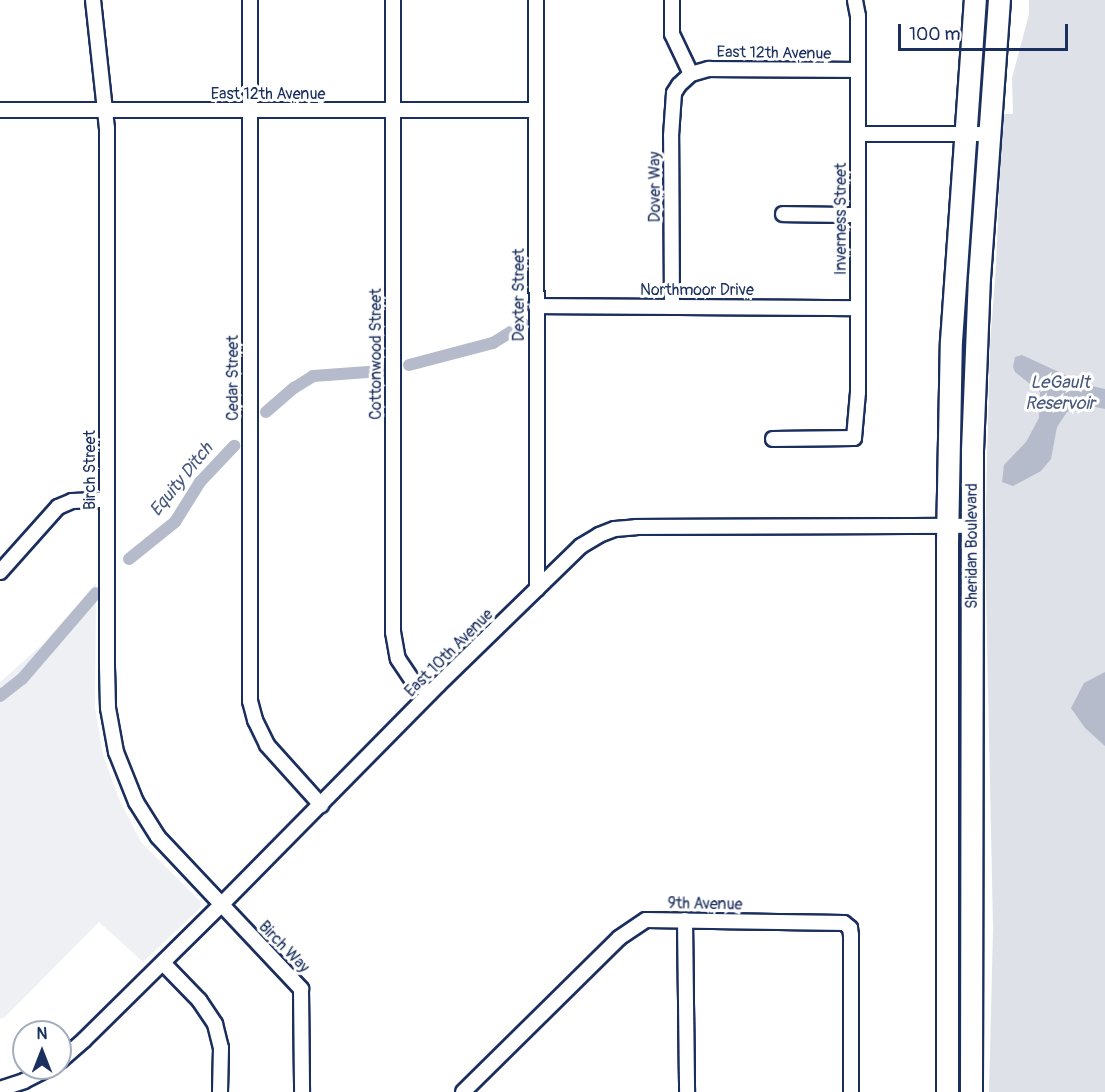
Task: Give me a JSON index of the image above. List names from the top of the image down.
{
  "streets": {
    "main road": ["Sheridan Boulevard"],
    "street": [
      "East 12th Avenue",
      "Dover Way",
      "Inverness Street",
      "Northmoor Drive",
      "Dexter Street",
      "Cottonwood Street",
      "Cedar Street",
      "Birch Street",
      "East 10th Avenue",
      "9th Avenue",
      "Birch Way"
    ]
  },
  "crossings": [
    ["East 12th Avenue", "Dover Way"],
    ["East 12th Avenue", "Inverness Street"],
    ["East 12th Avenue", "Dexter Street"],
    ["East 12th Avenue", "Cottonwood Street"],
    ["East 12th Avenue", "Cedar Street"],
    ["East 12th Avenue", "Birch Street"],
    ["Dover Way", "Northmoor Drive"],
    ["Inverness Street", "Northmoor Drive"],
    ["Northmoor Drive", "Dexter Street"],
    ["Dexter Street", "East 10th Avenue"],
    ["Cottonwood Street", "East 10th Avenue"],
    ["Cedar Street", "East 10th Avenue"],
    ["Birch Street", "East 10th Avenue"],
    ["Birch Street", "Birch Way"],
    ["Sheridan Boulevard", "East 10th Avenue"],
    ["East 10th Avenue", "Birch Way"]
  ],
  "water": ["LeGault Reservoir", "Equity Ditch"],
  "scale_bar": "100 m",
  "north": "top"
}
